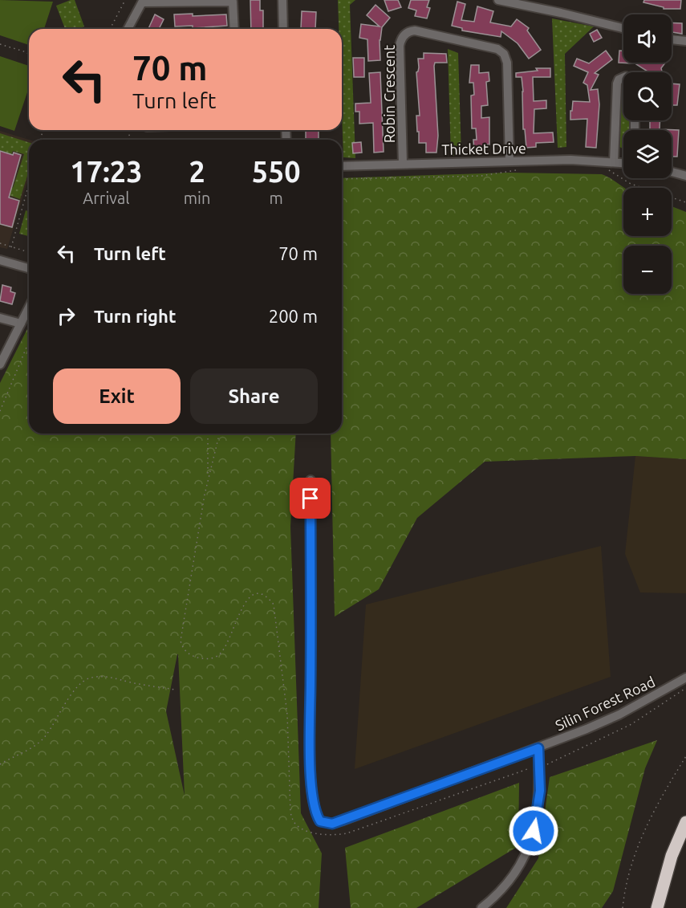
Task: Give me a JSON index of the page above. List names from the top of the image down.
{
  "streets": {
    "street": ["Robin Crescent", "Thicket Drive", "Silin Forest Road"]
  },
  "crossings": [
    ["Robin Crescent", "Thicket Drive"]
  ],
  "page": {
    "map_buttons": ["+", "−"],
    "turn": ["70 m", "Turn left"],
    "eta": [
      "17:23",
      "Arrival",
      "2",
      "min",
      "550",
      "m"
    ],
    "list": [
      {
        "name": "Turn left",
        "value": "70 m"
      },
      {
        "name": "Turn right",
        "value": "200 m"
      }
    ],
    "buttons": ["Exit", "Share"]
  }
}
